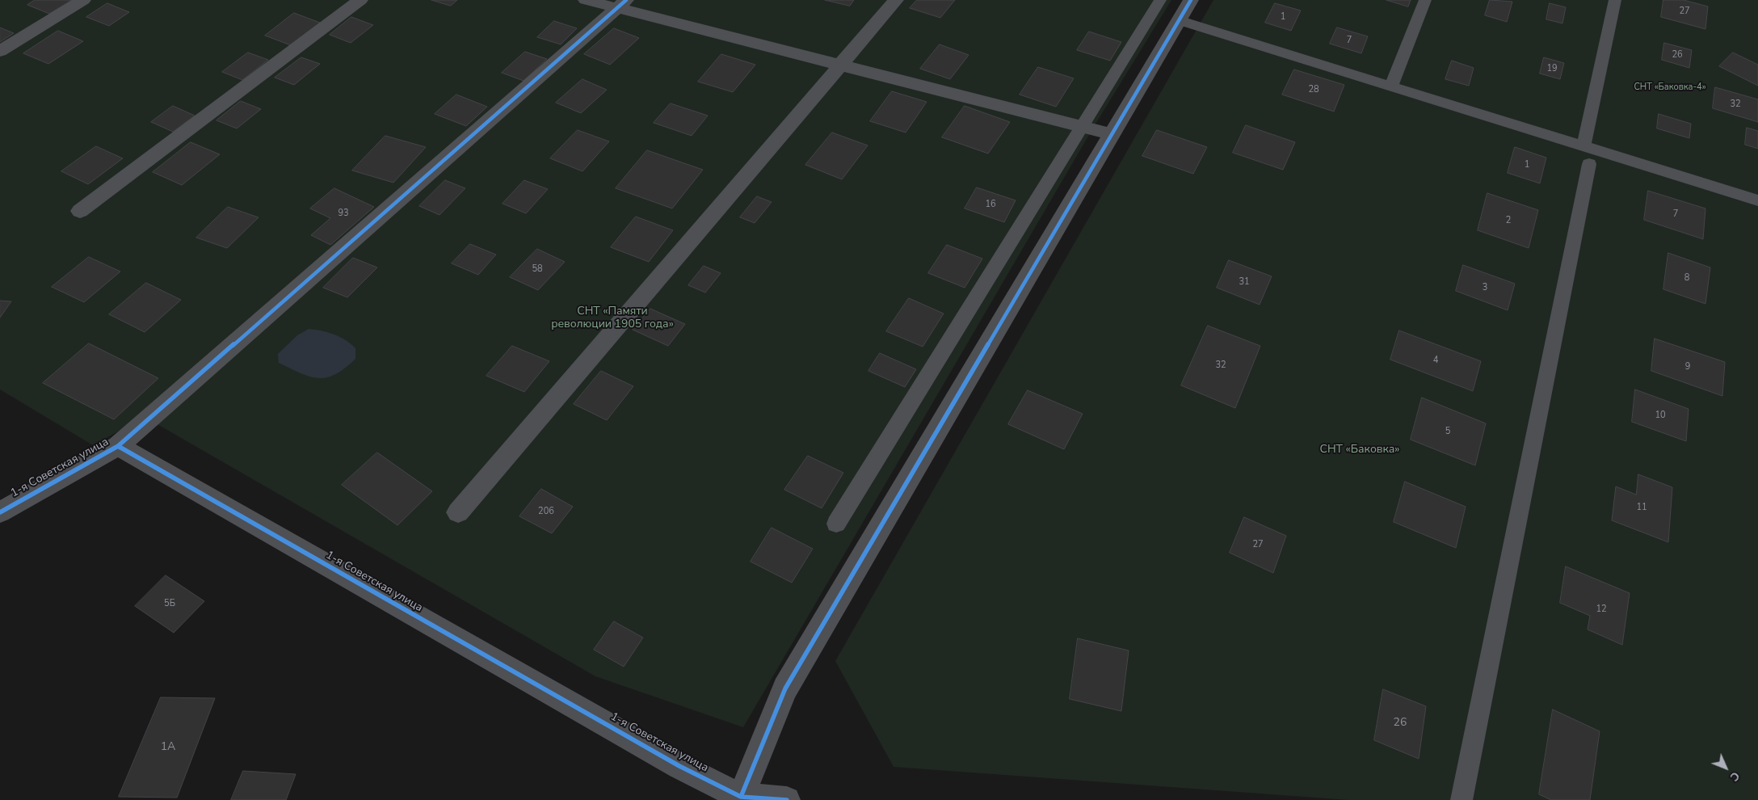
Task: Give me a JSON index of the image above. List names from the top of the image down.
{
  "streets": {
    "street": ["1-я Советская улица"]
  },
  "parks": ["СНТ «Баковка-4»", "СНТ «Памяти революции 1905 года»", "СНТ «Баковка»"],
  "house_numbers": [
    "27",
    "1",
    "7",
    "26",
    "19",
    "28",
    "32",
    "1",
    "16",
    "93",
    "7",
    "2",
    "58",
    "8",
    "31",
    "3",
    "4",
    "32",
    "9",
    "10",
    "5",
    "11",
    "206",
    "27",
    "5Б",
    "12",
    "26",
    "1А"
  ],
  "north": "bottom right"
}
